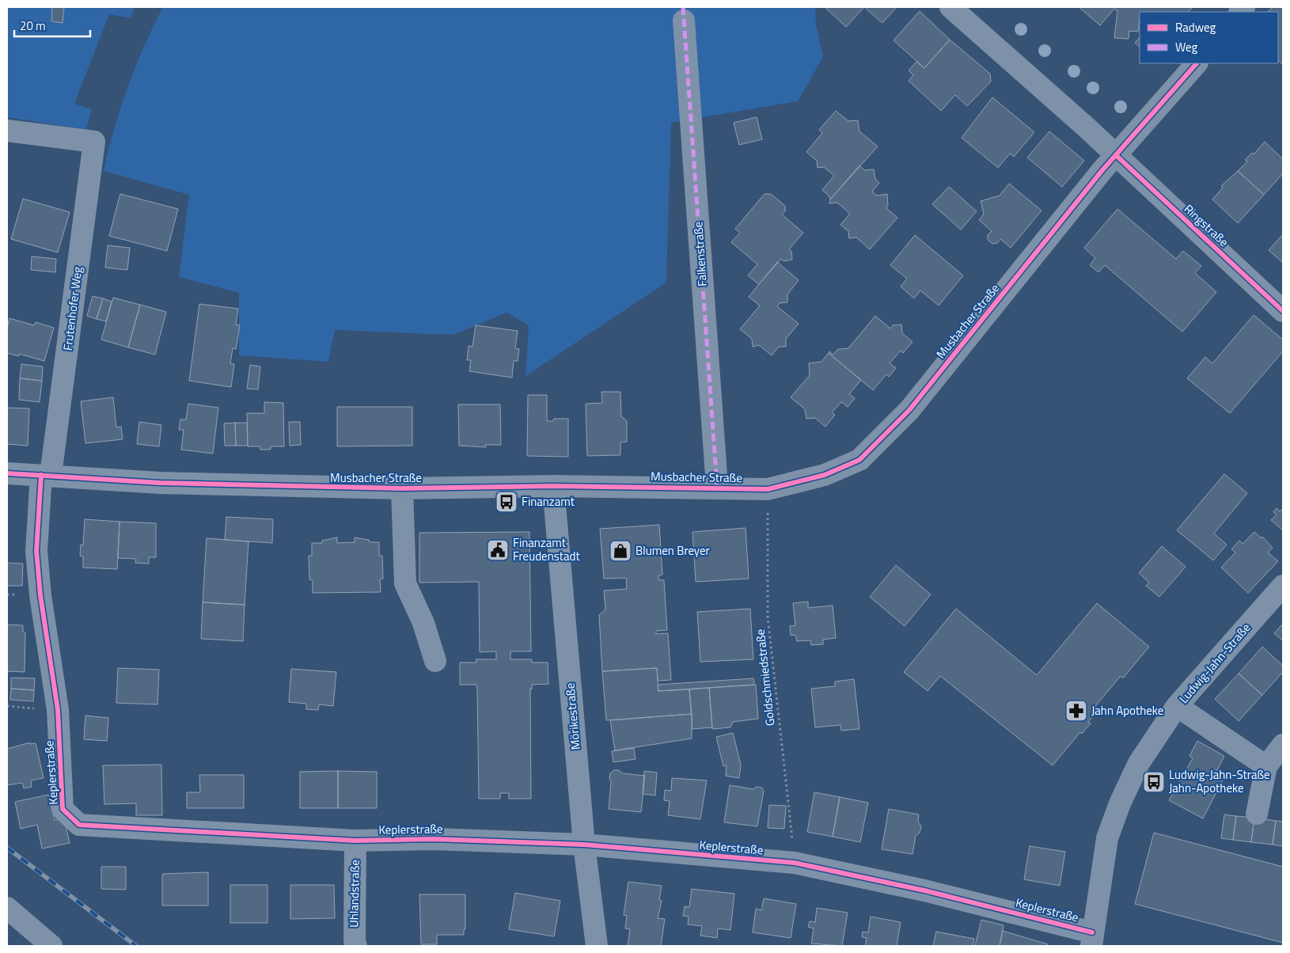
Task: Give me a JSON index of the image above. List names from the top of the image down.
{
  "streets": {
    "street": [
      "Ringstraße",
      "Falkenstraße",
      "Frutenhofer Weg",
      "Musbacher Straße",
      "Ludwig-Jahn-Straße",
      "Mörikestraße",
      "Keplerstraße",
      "Uhlandstraße"
    ],
    "path": ["Goldschmiedstraße"]
  },
  "crossings": [
    ["Ringstraße", "Musbacher Straße"],
    ["Falkenstraße", "Musbacher Straße"],
    ["Frutenhofer Weg", "Musbacher Straße"],
    ["Frutenhofer Weg", "Keplerstraße"],
    ["Musbacher Straße", "Goldschmiedstraße"],
    ["Musbacher Straße", "Mörikestraße"],
    ["Musbacher Straße", "Keplerstraße"],
    ["Ludwig-Jahn-Straße", "Keplerstraße"],
    ["Goldschmiedstraße", "Keplerstraße"],
    ["Mörikestraße", "Keplerstraße"],
    ["Keplerstraße", "Uhlandstraße"]
  ],
  "places": {
    "bus stop": ["Finanzamt", "Ludwig-Jahn-Straße Jahn-Apotheke"],
    "public building": ["Finanzamt Freudenstadt"],
    "shop": ["Blumen Breyer"],
    "pharmacy": ["Jahn Apotheke"]
  },
  "legend": ["Radweg", "Weg"],
  "scale_bar": "20 m"
}
